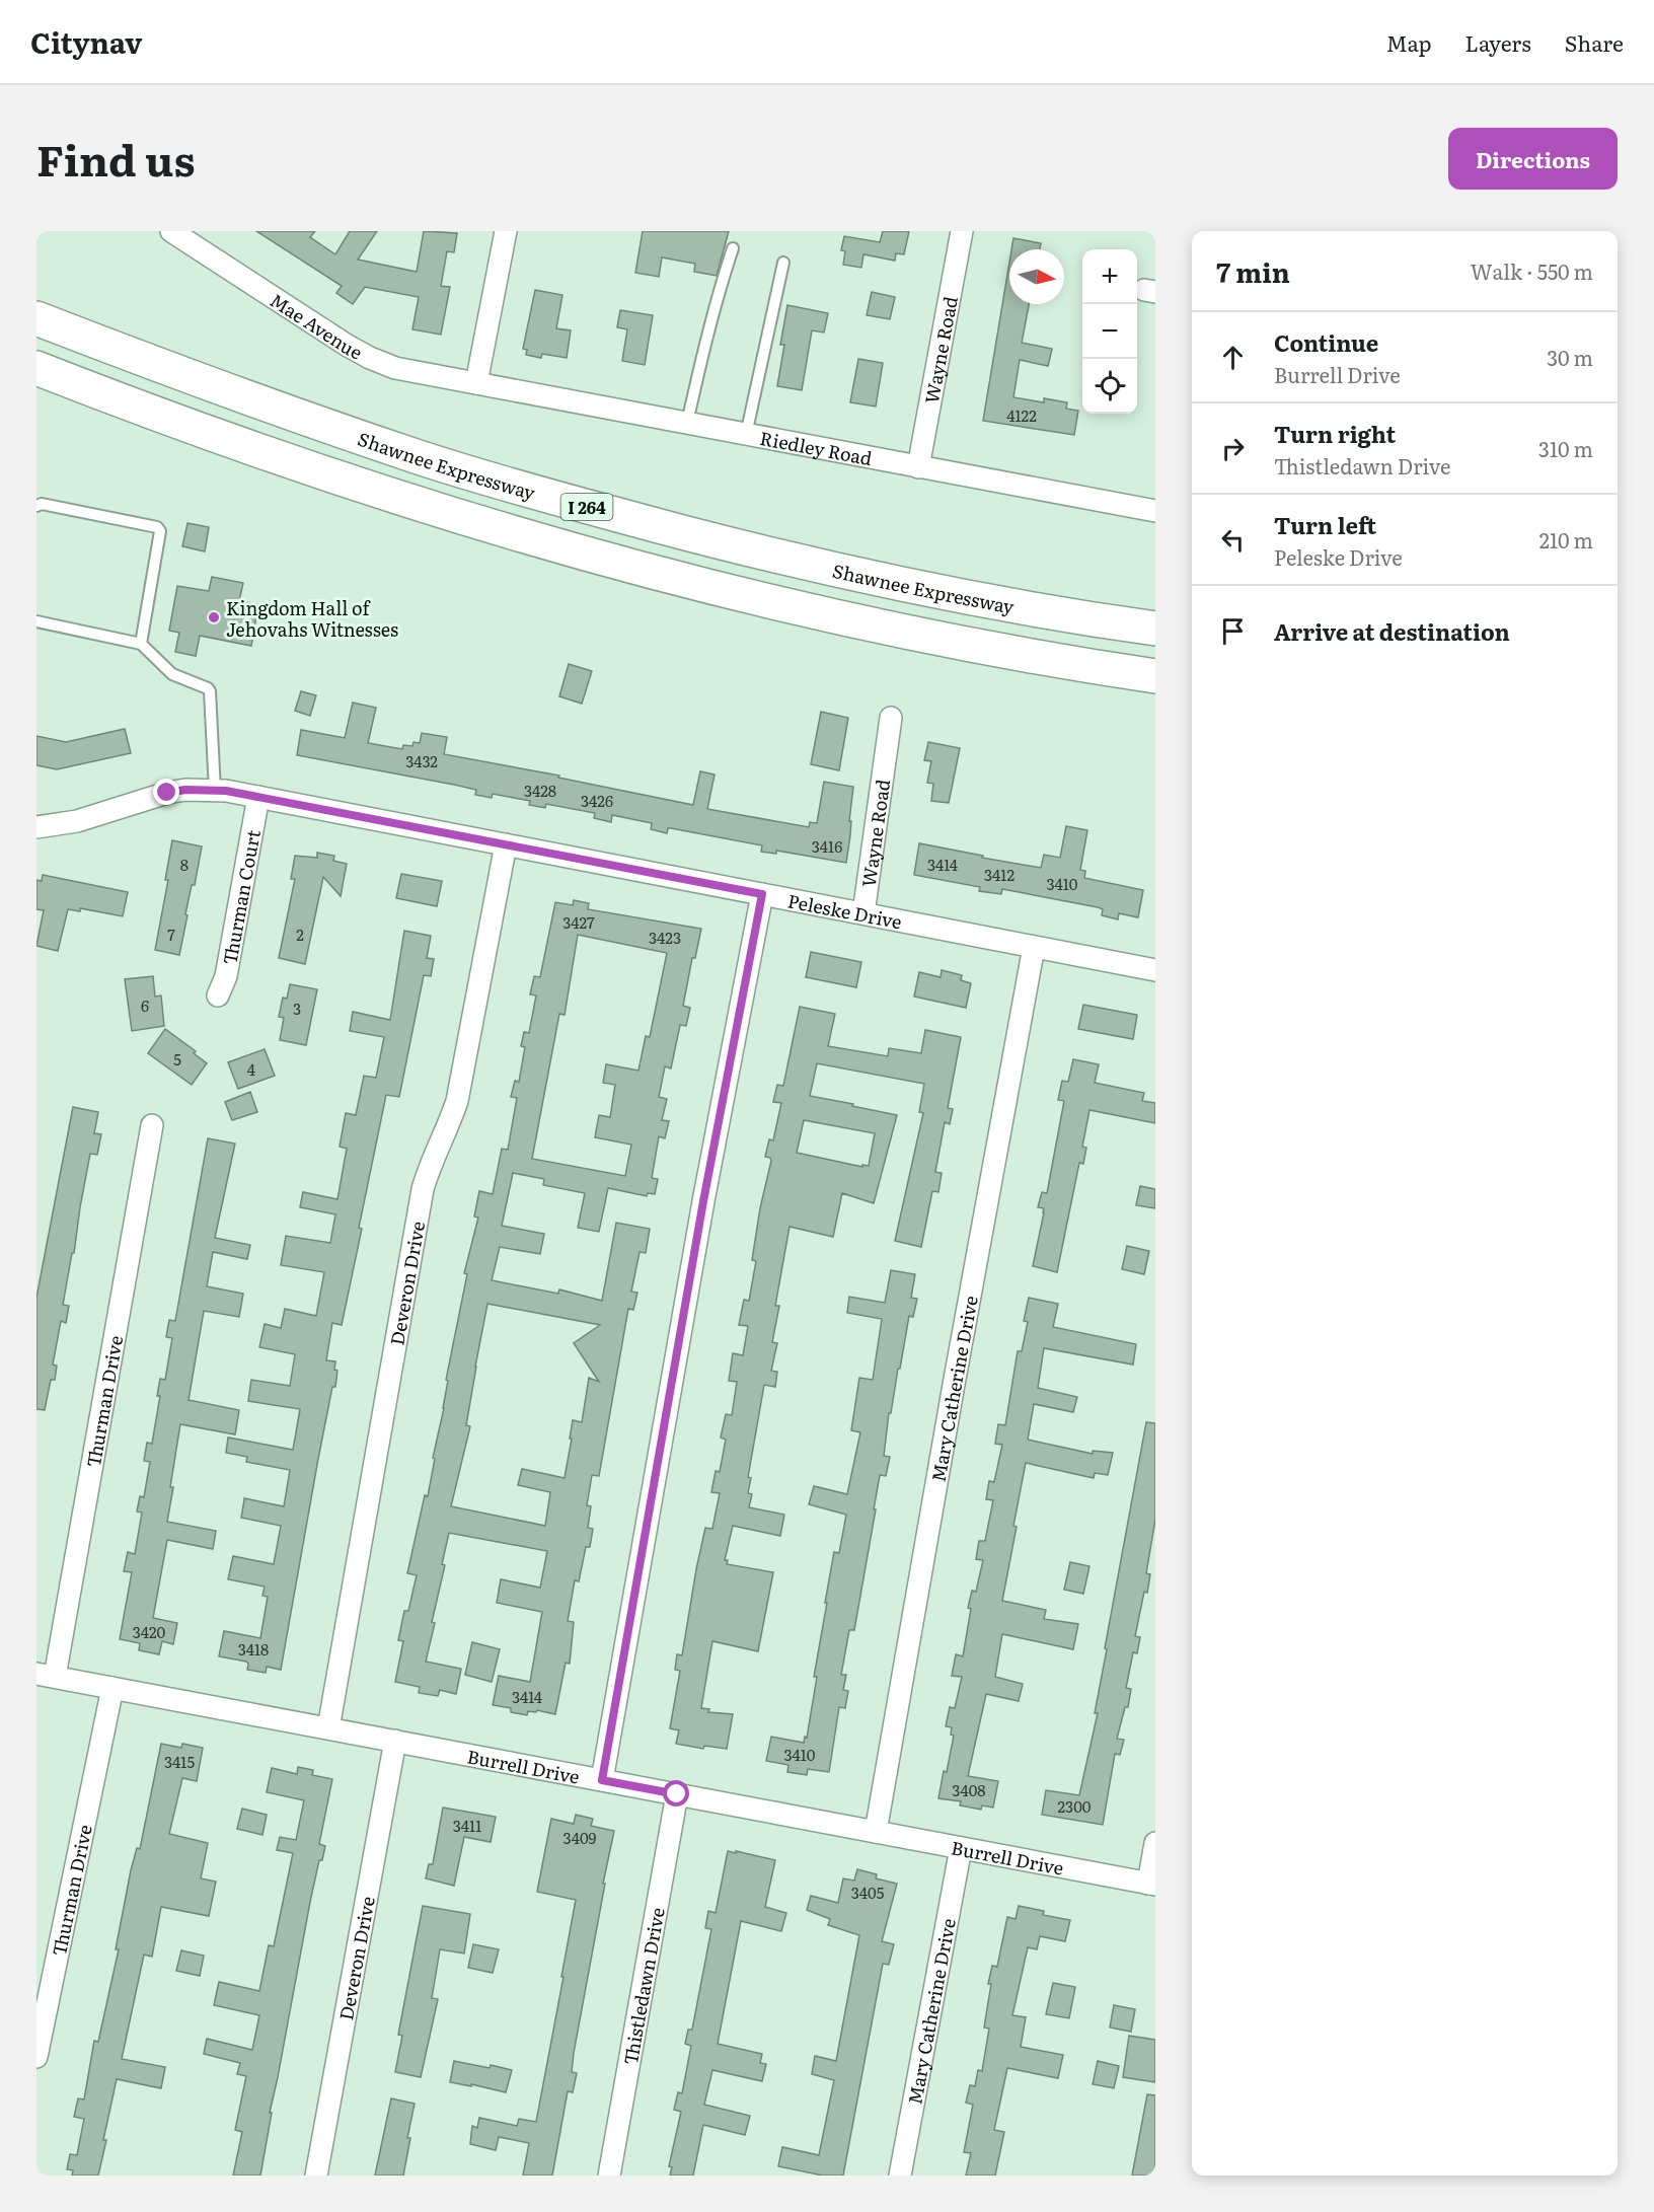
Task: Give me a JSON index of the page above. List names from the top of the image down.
{
  "streets": {
    "highway": ["Shawnee Expressway", "I 264"],
    "street": [
      "Mae Avenue",
      "Wayne Road",
      "Riedley Road",
      "Thurman Court",
      "Peleske Drive",
      "Deveron Drive",
      "Mary Catherine Drive",
      "Thurman Drive",
      "Burrell Drive",
      "Thistledawn Drive"
    ]
  },
  "crossings": [
    ["Mae Avenue", "Riedley Road"],
    ["Wayne Road", "Riedley Road"],
    ["Wayne Road", "Peleske Drive"],
    ["Thurman Court", "Peleske Drive"],
    ["Peleske Drive", "Deveron Drive"],
    ["Peleske Drive", "Mary Catherine Drive"],
    ["Deveron Drive", "Burrell Drive"],
    ["Mary Catherine Drive", "Burrell Drive"],
    ["Thurman Drive", "Burrell Drive"],
    ["Burrell Drive", "Thistledawn Drive"]
  ],
  "places": ["Kingdom Hall of Jehovahs Witnesses"],
  "house_numbers": [
    "4122",
    "3432",
    "3428",
    "3426",
    "3416",
    "8",
    "3414",
    "3412",
    "3410",
    "3427",
    "7",
    "2",
    "3423",
    "6",
    "3",
    "5",
    "4",
    "3420",
    "3418",
    "3414",
    "3410",
    "3415",
    "3408",
    "2300",
    "3411",
    "3409",
    "3405"
  ],
  "north": "right",
  "page": {
    "header": "Citynav",
    "nav": ["Map", "Layers", "Share"],
    "title": "Find us",
    "buttons": "Directions",
    "heading": ["7 min", "Walk · 550 m"],
    "map_buttons": ["+", "−"],
    "list": [
      ["Continue", "Burrell Drive", "30 m"],
      ["Turn right", "Thistledawn Drive", "310 m"],
      ["Turn left", "Peleske Drive", "210 m"],
      "Arrive at destination"
    ]
  }
}
